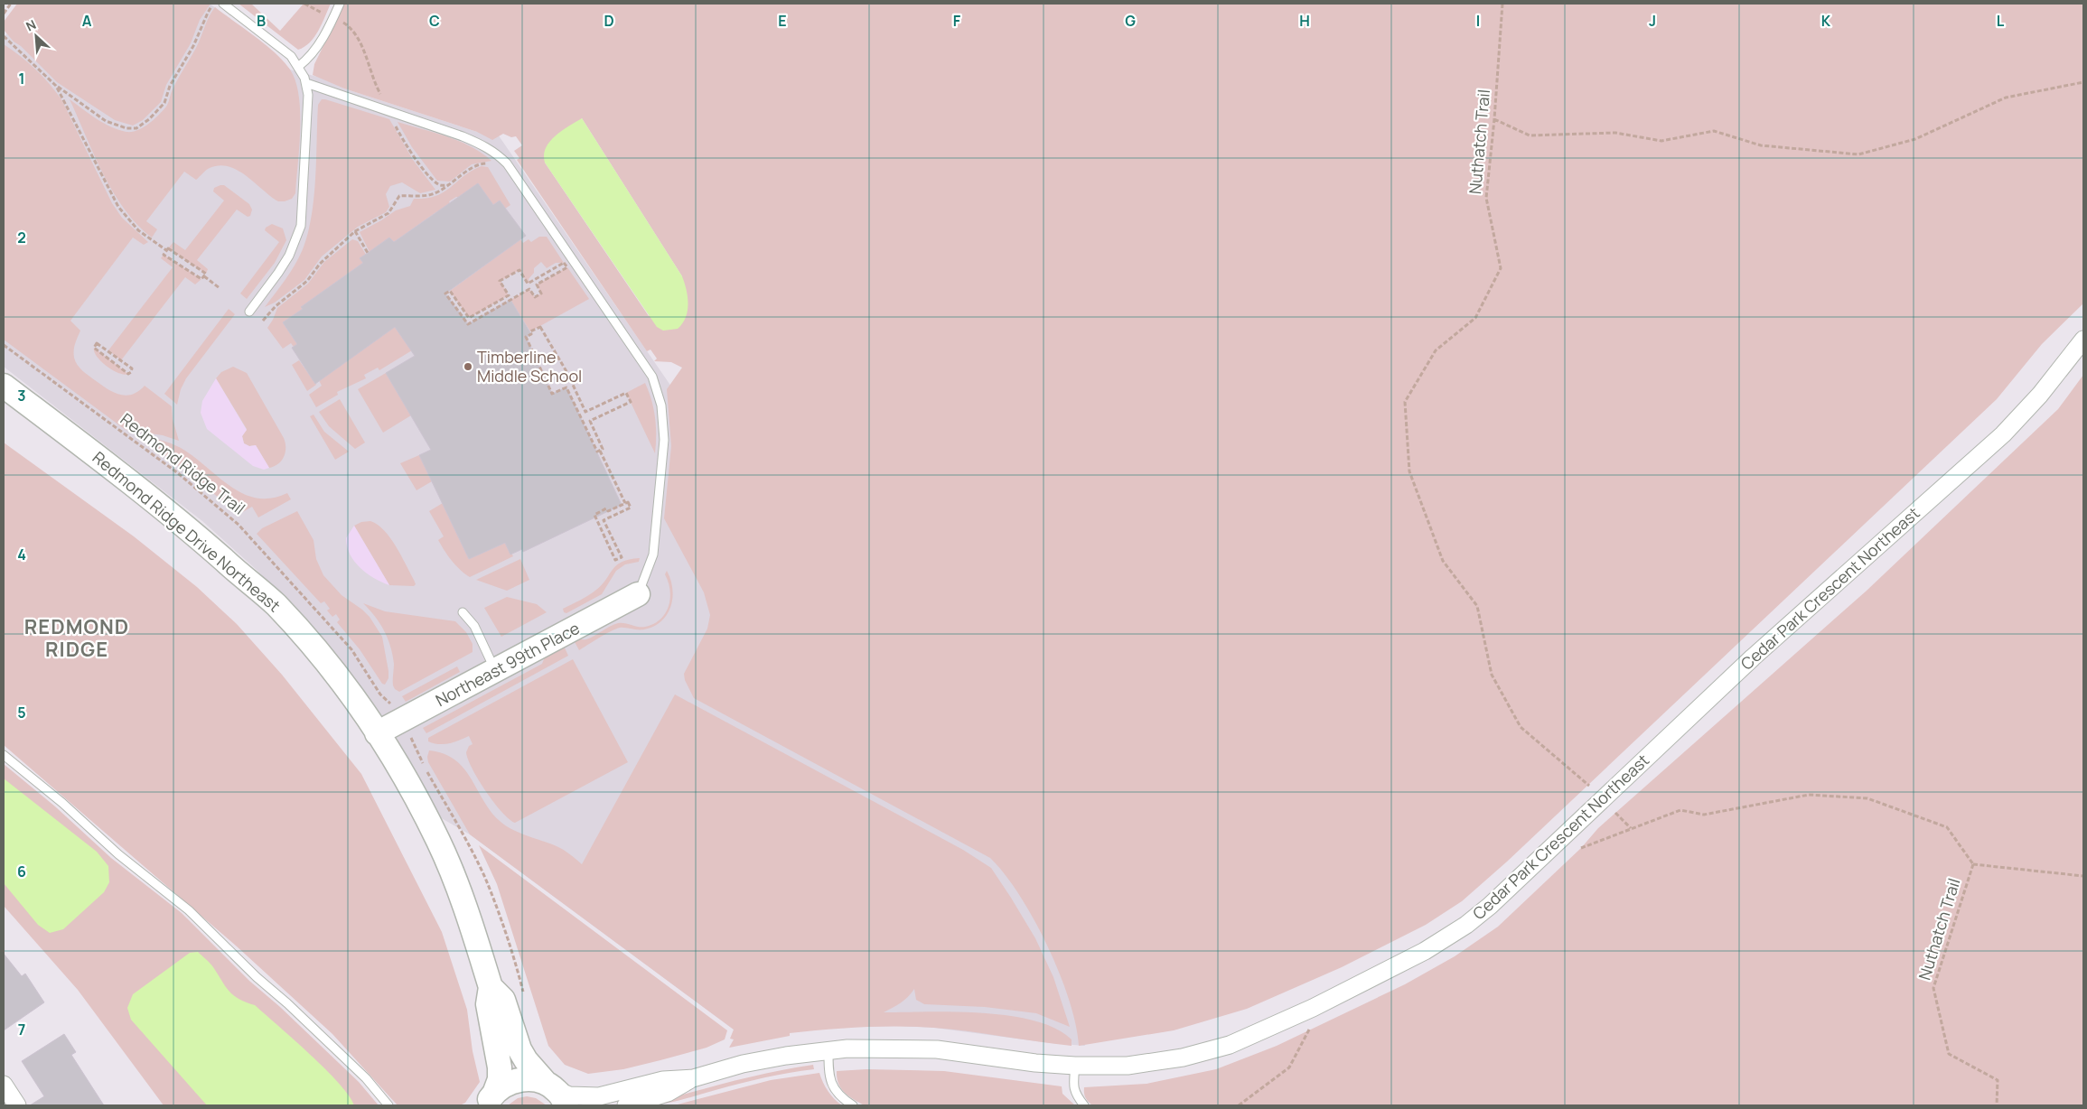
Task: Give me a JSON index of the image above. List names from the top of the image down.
{
  "streets": {
    "street": ["Redmond Ridge Drive Northeast", "Cedar Park Crescent Northeast", "Northeast 99th Place"],
    "path": ["Nuthatch Trail", "Redmond Ridge Trail"]
  },
  "crossings": [
    ["Redmond Ridge Drive Northeast", "Cedar Park Crescent Northeast"],
    ["Redmond Ridge Drive Northeast", "Northeast 99th Place"]
  ],
  "districts": ["REDMOND RIDGE"],
  "places": ["Timberline Middle School"],
  "north": "top left",
  "grid": {
    "columns": [
      "A",
      "B",
      "C",
      "D",
      "E",
      "F",
      "G",
      "H",
      "I",
      "J",
      "K",
      "L"
    ],
    "rows": [
      "1",
      "2",
      "3",
      "4",
      "5",
      "6",
      "7"
    ]
  }
}
